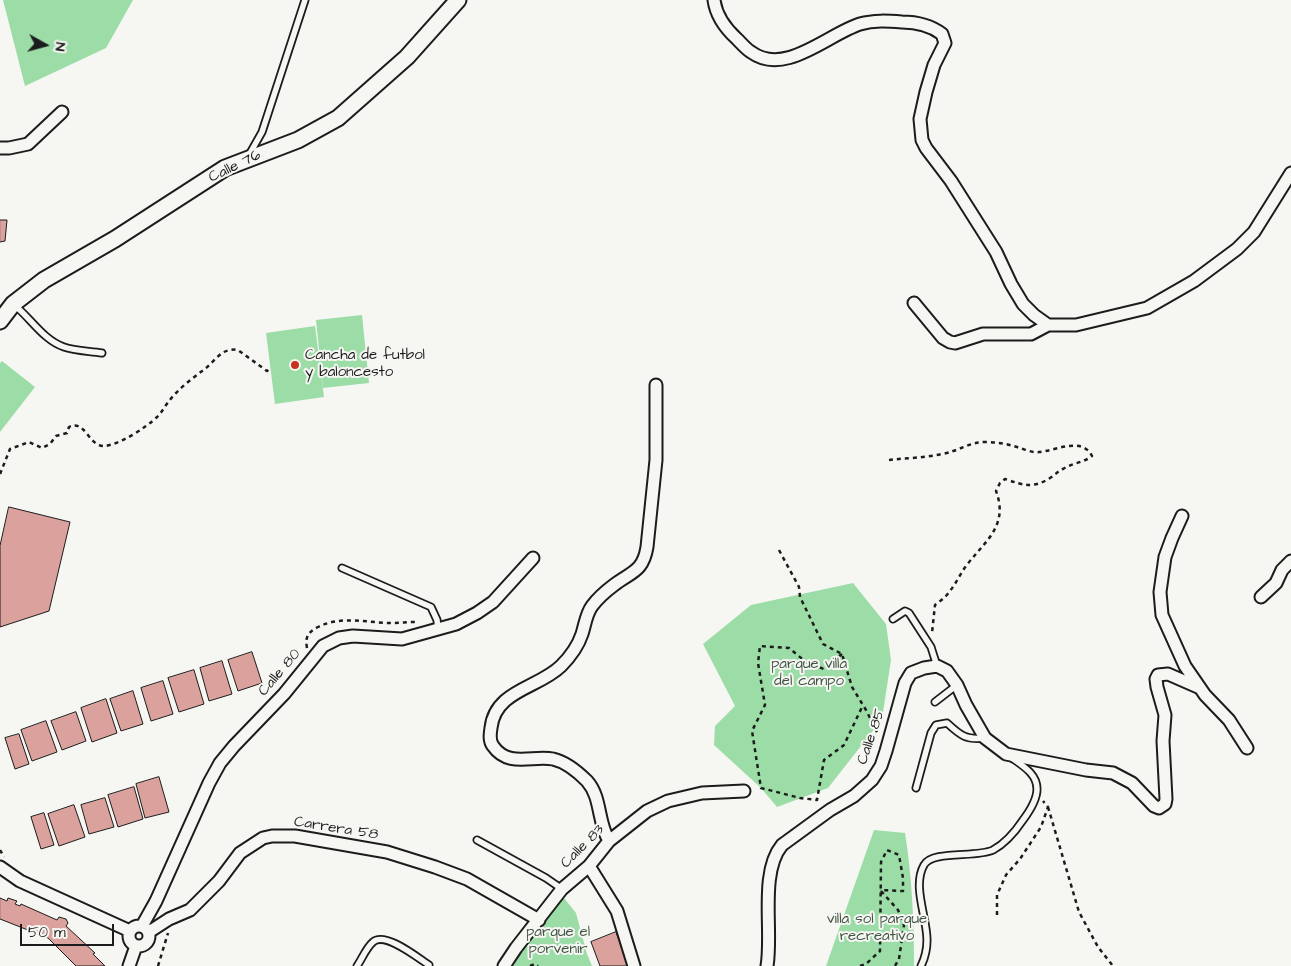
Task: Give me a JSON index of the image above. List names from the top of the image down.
{
  "streets": {
    "street": [
      "Calle 76",
      "Calle 80",
      "Calle 85",
      "Carrera 58",
      "Calle 83"
    ]
  },
  "crossings": [
    ["Calle 80", "Carrera 58"],
    ["Carrera 58", "Calle 83"]
  ],
  "parks": ["parque villa del campo", "villa sol parque recreativo", "parque el porvenir"],
  "places": ["Cancha de futbol y baloncesto"],
  "scale_bar": "50 m",
  "north": "right"
}
